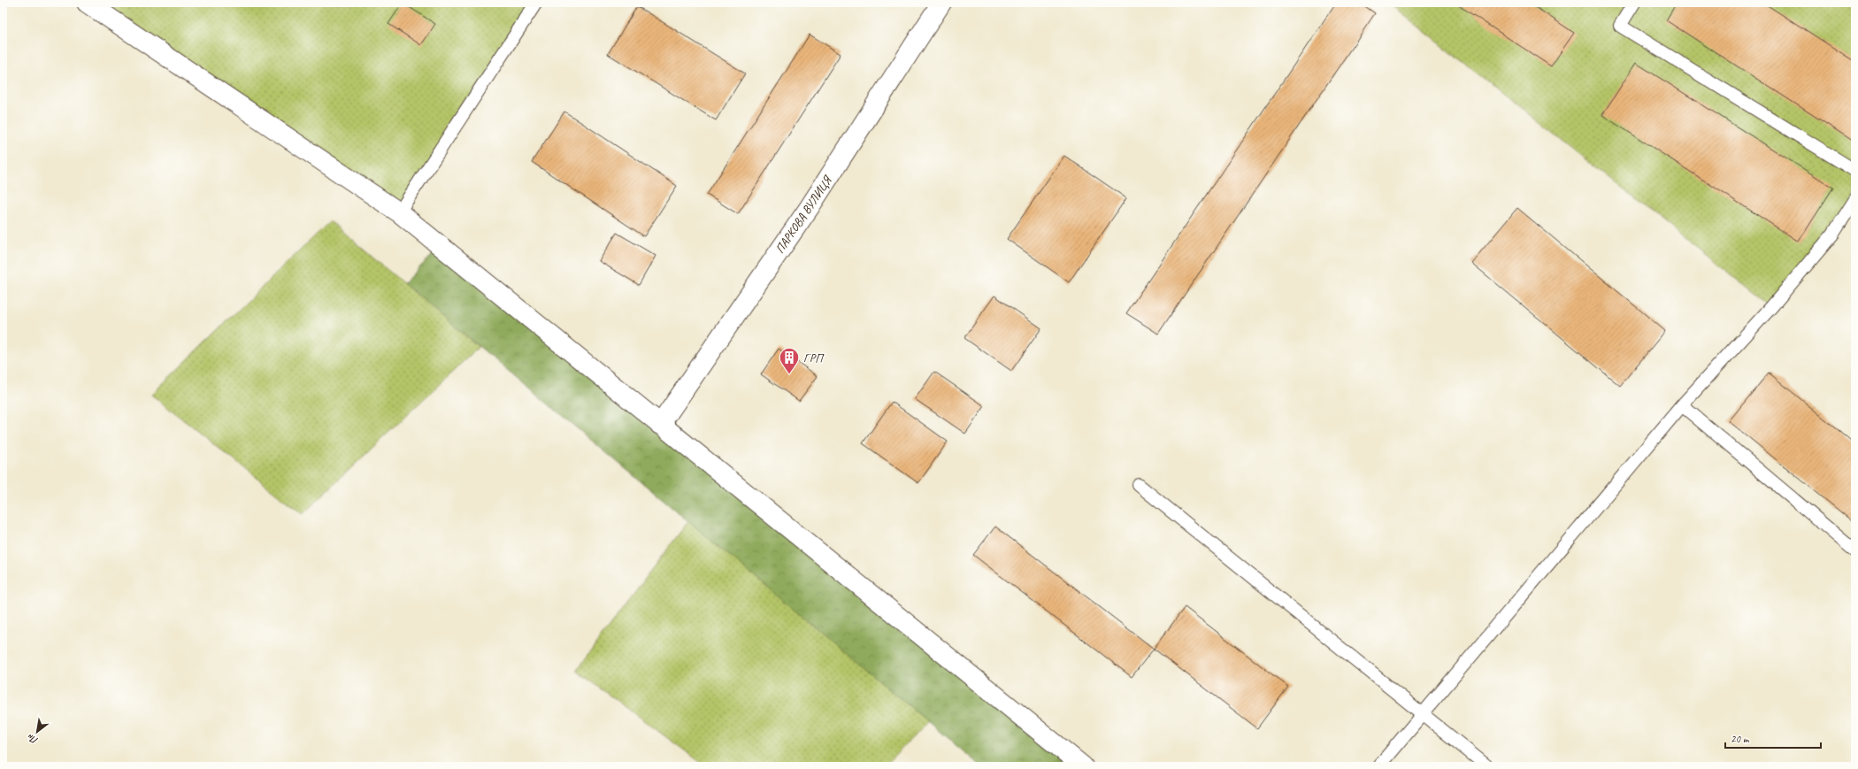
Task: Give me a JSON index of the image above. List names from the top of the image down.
{
  "streets": {
    "street": ["ПАРКОВА ВУЛИЦЯ"]
  },
  "places": {
    "building": ["ГРП"]
  },
  "scale_bar": "20 m",
  "north": "bottom left"
}
